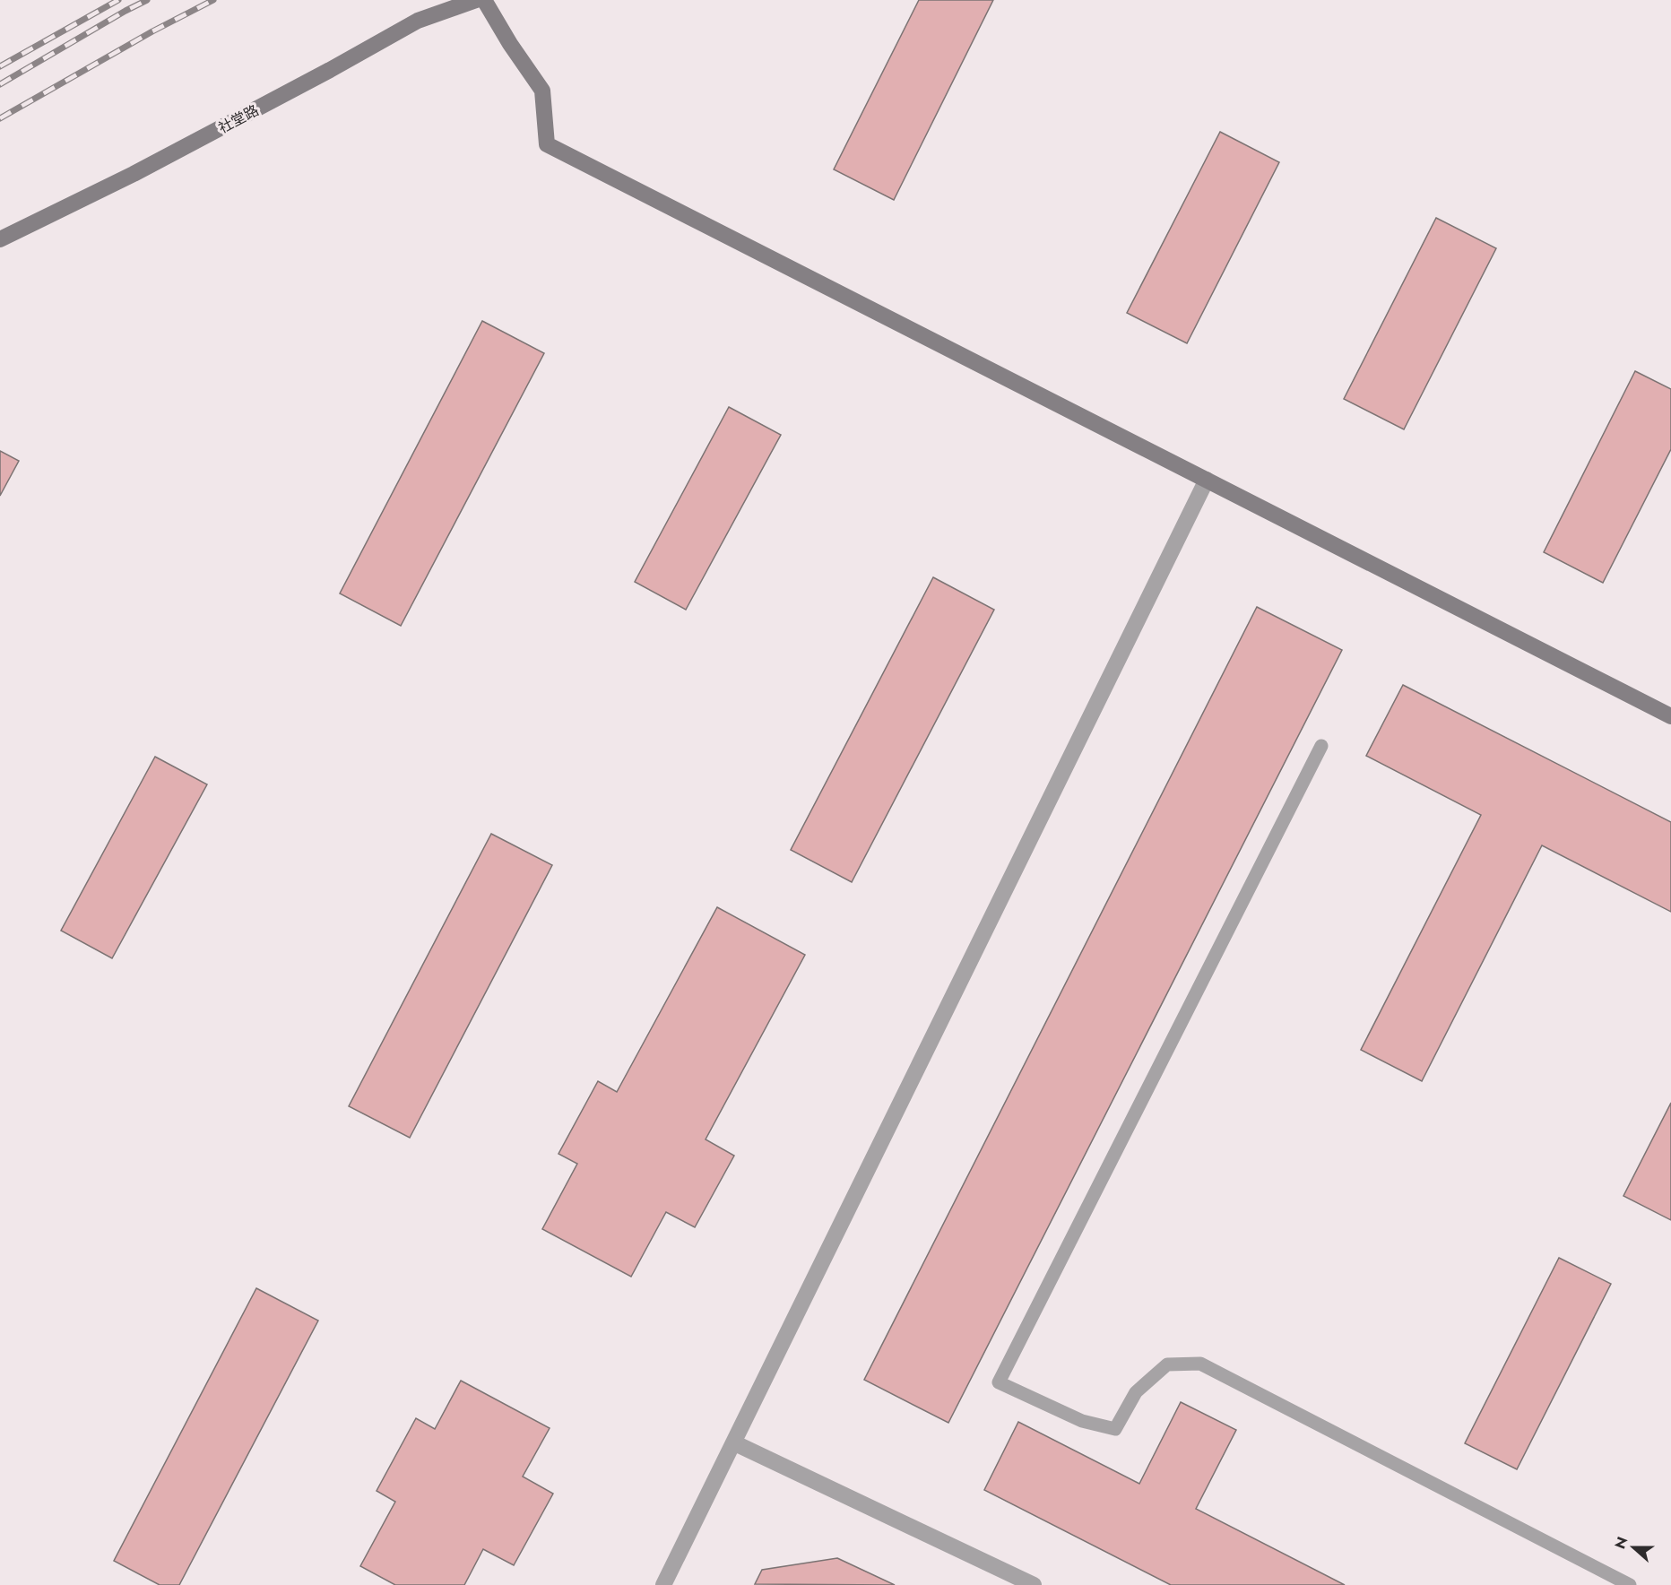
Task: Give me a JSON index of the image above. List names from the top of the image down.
{
  "streets": {
    "street": ["社堂路"]
  },
  "north": "left"
}
